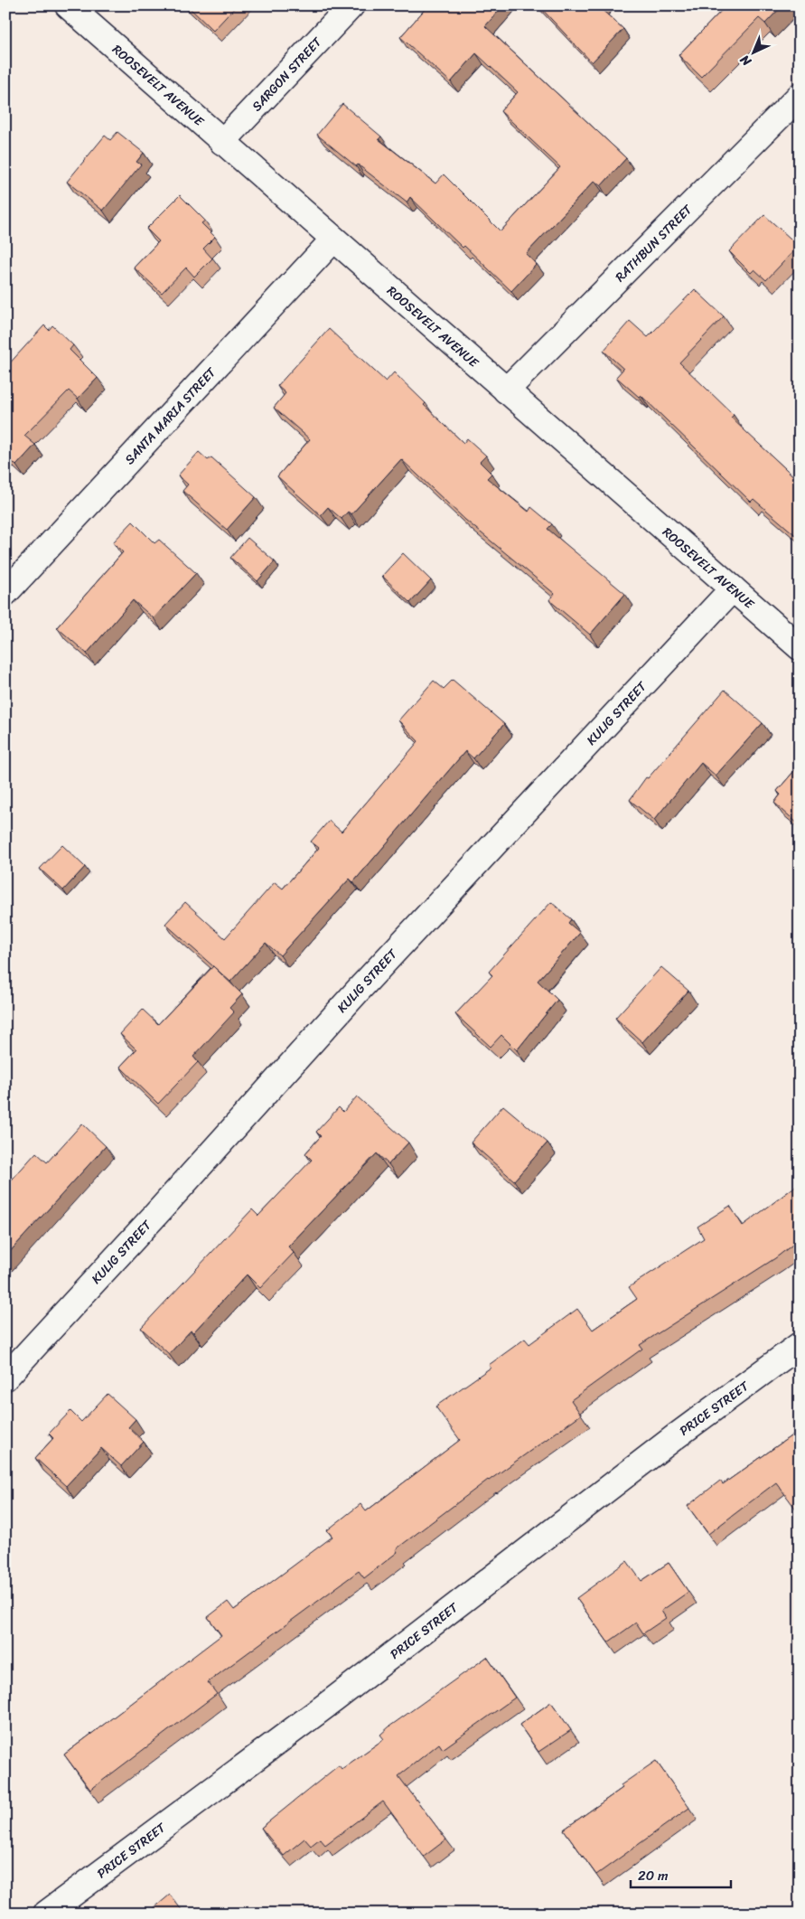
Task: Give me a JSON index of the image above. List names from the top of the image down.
{
  "streets": {
    "street": [
      "SARGON STREET",
      "ROOSEVELT AVENUE",
      "RATHBUN STREET",
      "SANTA MARIA STREET",
      "KULIG STREET",
      "PRICE STREET"
    ]
  },
  "crossings": [
    ["SARGON STREET", "ROOSEVELT AVENUE"],
    ["ROOSEVELT AVENUE", "RATHBUN STREET"],
    ["ROOSEVELT AVENUE", "SANTA MARIA STREET"],
    ["ROOSEVELT AVENUE", "KULIG STREET"]
  ],
  "scale_bar": "20 m",
  "north": "bottom left"
}
